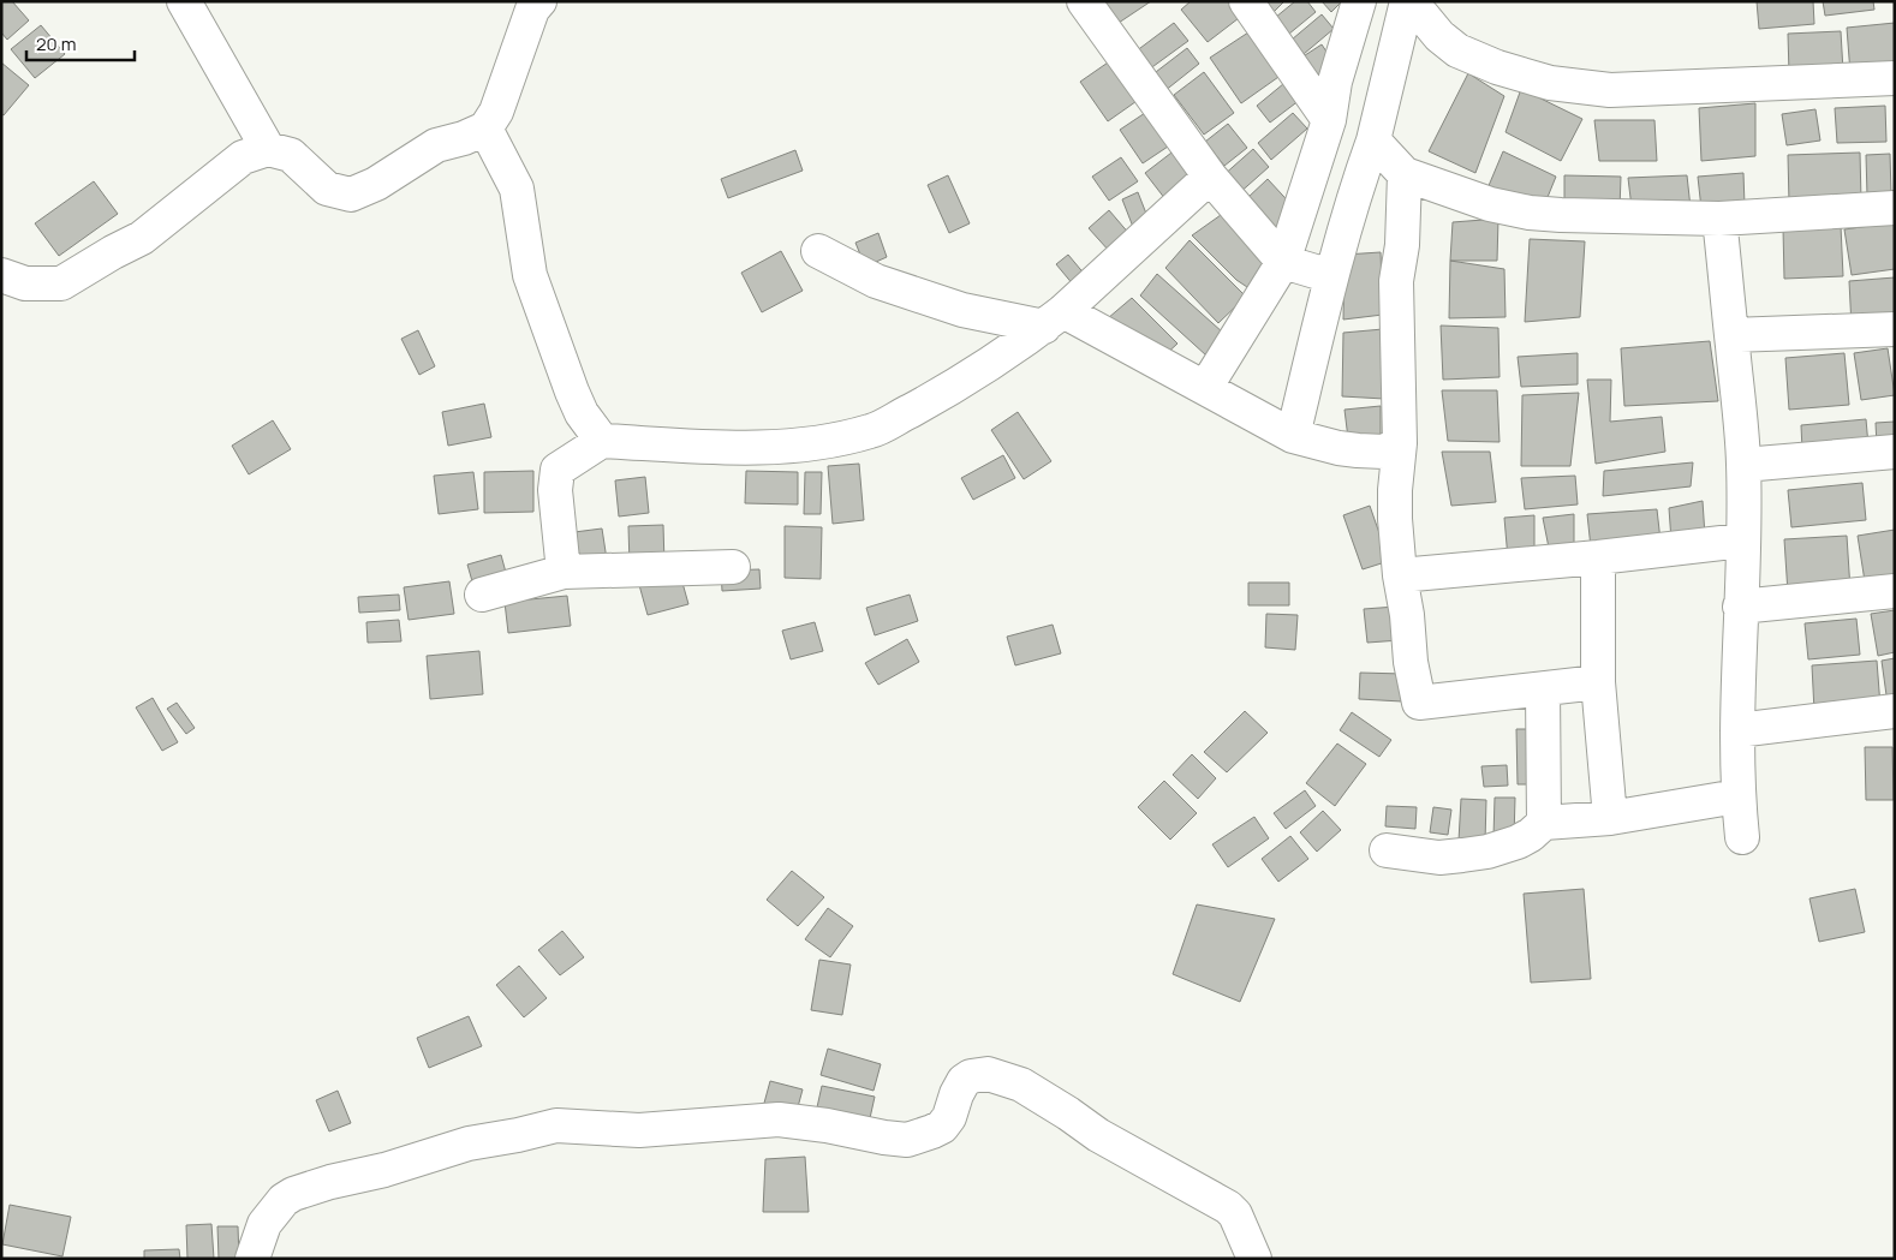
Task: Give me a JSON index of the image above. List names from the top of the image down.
{
  "scale_bar": "20 m"
}
